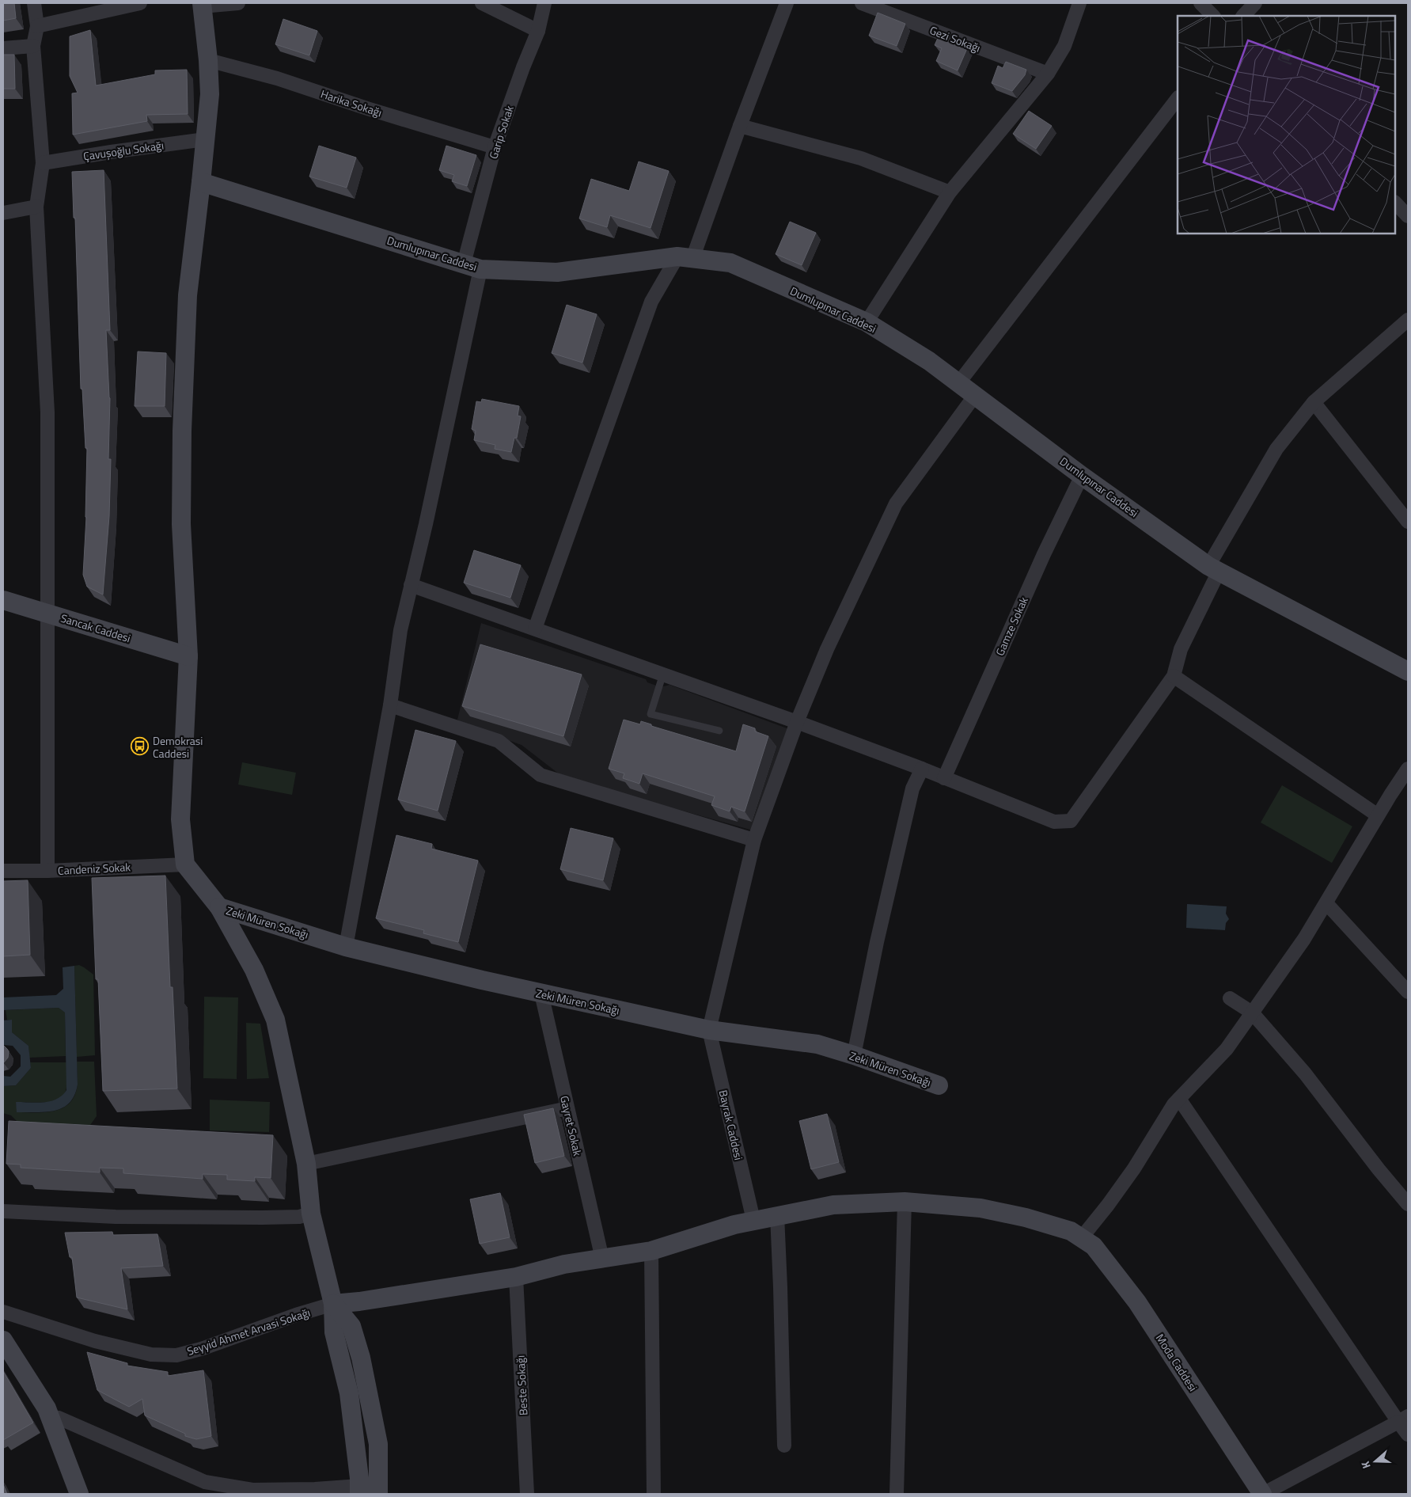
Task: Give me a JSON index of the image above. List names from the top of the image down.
{
  "streets": {
    "street": [
      "Gezi Sokağı",
      "Harika Sokağı",
      "Garip Sokak",
      "Çavuşoğlu Sokağı",
      "Dumlupınar Caddesi",
      "Gamze Sokak",
      "Sancak Caddesi",
      "Candeniz Sokak",
      "Zeki Müren Sokağı",
      "Bayrak Caddesi",
      "Gayret Sokak",
      "Seyyid Ahmet Arvasi Sokağı",
      "Moda Caddesi",
      "Beste Sokağı"
    ]
  },
  "crossings": [
    ["Harika Sokağı", "Garip Sokak"],
    ["Garip Sokak", "Dumlupınar Caddesi"],
    ["Garip Sokak", "Zeki Müren Sokağı"],
    ["Dumlupınar Caddesi", "Gamze Sokak"],
    ["Zeki Müren Sokağı", "Bayrak Caddesi"],
    ["Zeki Müren Sokağı", "Gayret Sokak"],
    ["Bayrak Caddesi", "Moda Caddesi"],
    ["Gayret Sokak", "Moda Caddesi"],
    ["Seyyid Ahmet Arvasi Sokağı", "Moda Caddesi"],
    ["Moda Caddesi", "Beste Sokağı"]
  ],
  "places": {
    "bus stop": ["Demokrasi Caddesi"]
  },
  "north": "left"
}
